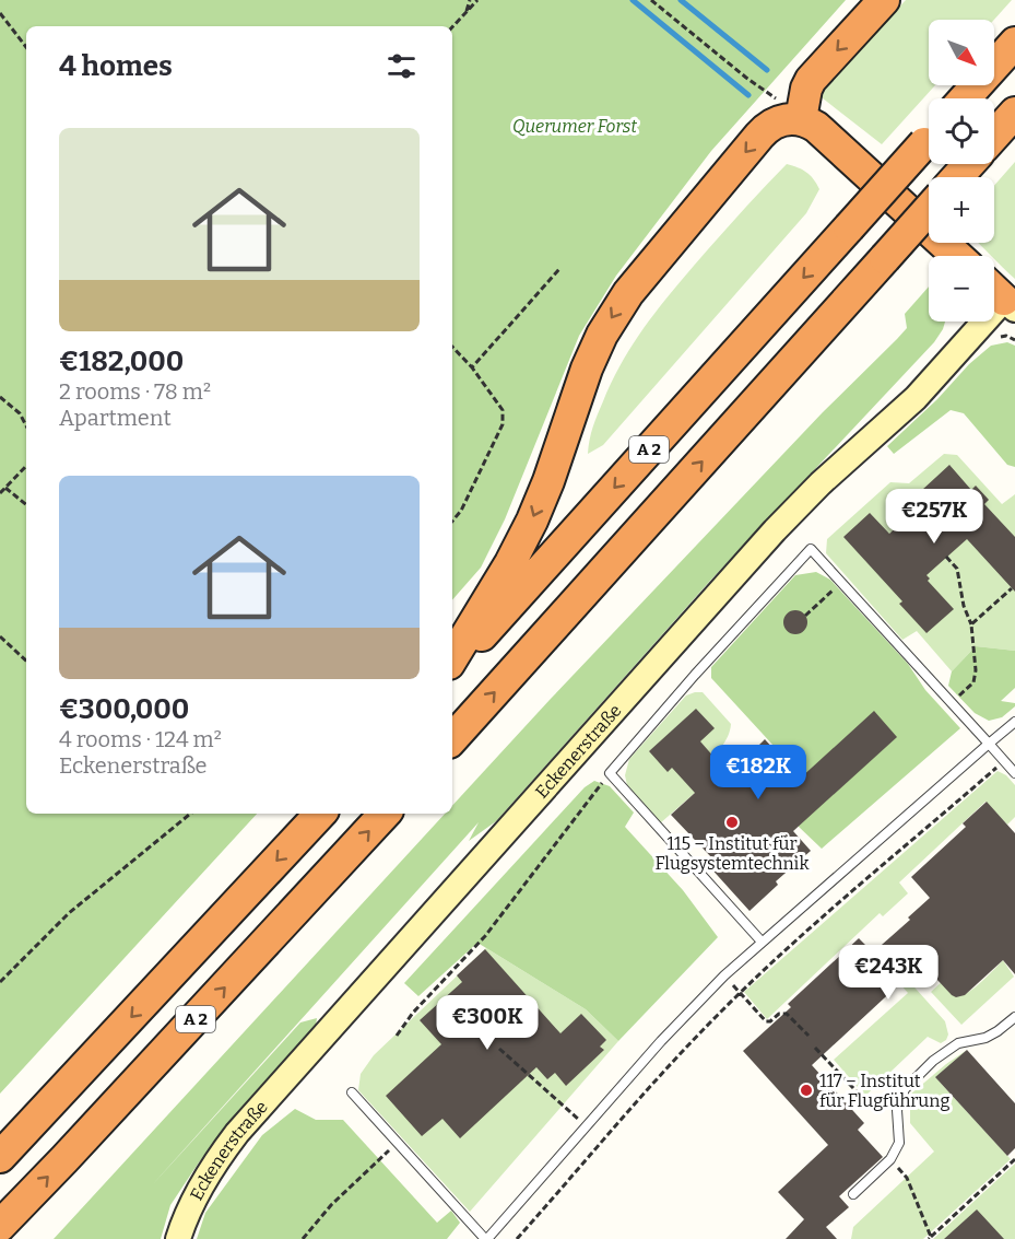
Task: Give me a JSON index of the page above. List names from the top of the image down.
{
  "streets": {
    "highway": ["A 2"],
    "main road": ["Eckenerstraße"]
  },
  "parks": ["Querumer Forst"],
  "places": ["115 – Institut für Flugsystemtechnik", "117 – Institut für Flugführung"],
  "north": "bottom right",
  "page": {
    "map_buttons": ["+", "−"],
    "heading": "4 homes",
    "list": [
      {
        "name": "€182,000",
        "note": "2 rooms · 78 m² · Apartment"
      },
      {
        "name": "€300,000",
        "note": "4 rooms · 124 m² · Eckenerstraße"
      }
    ],
    "price": [
      "€257K",
      "€182K",
      "€243K",
      "€300K"
    ]
  }
}
